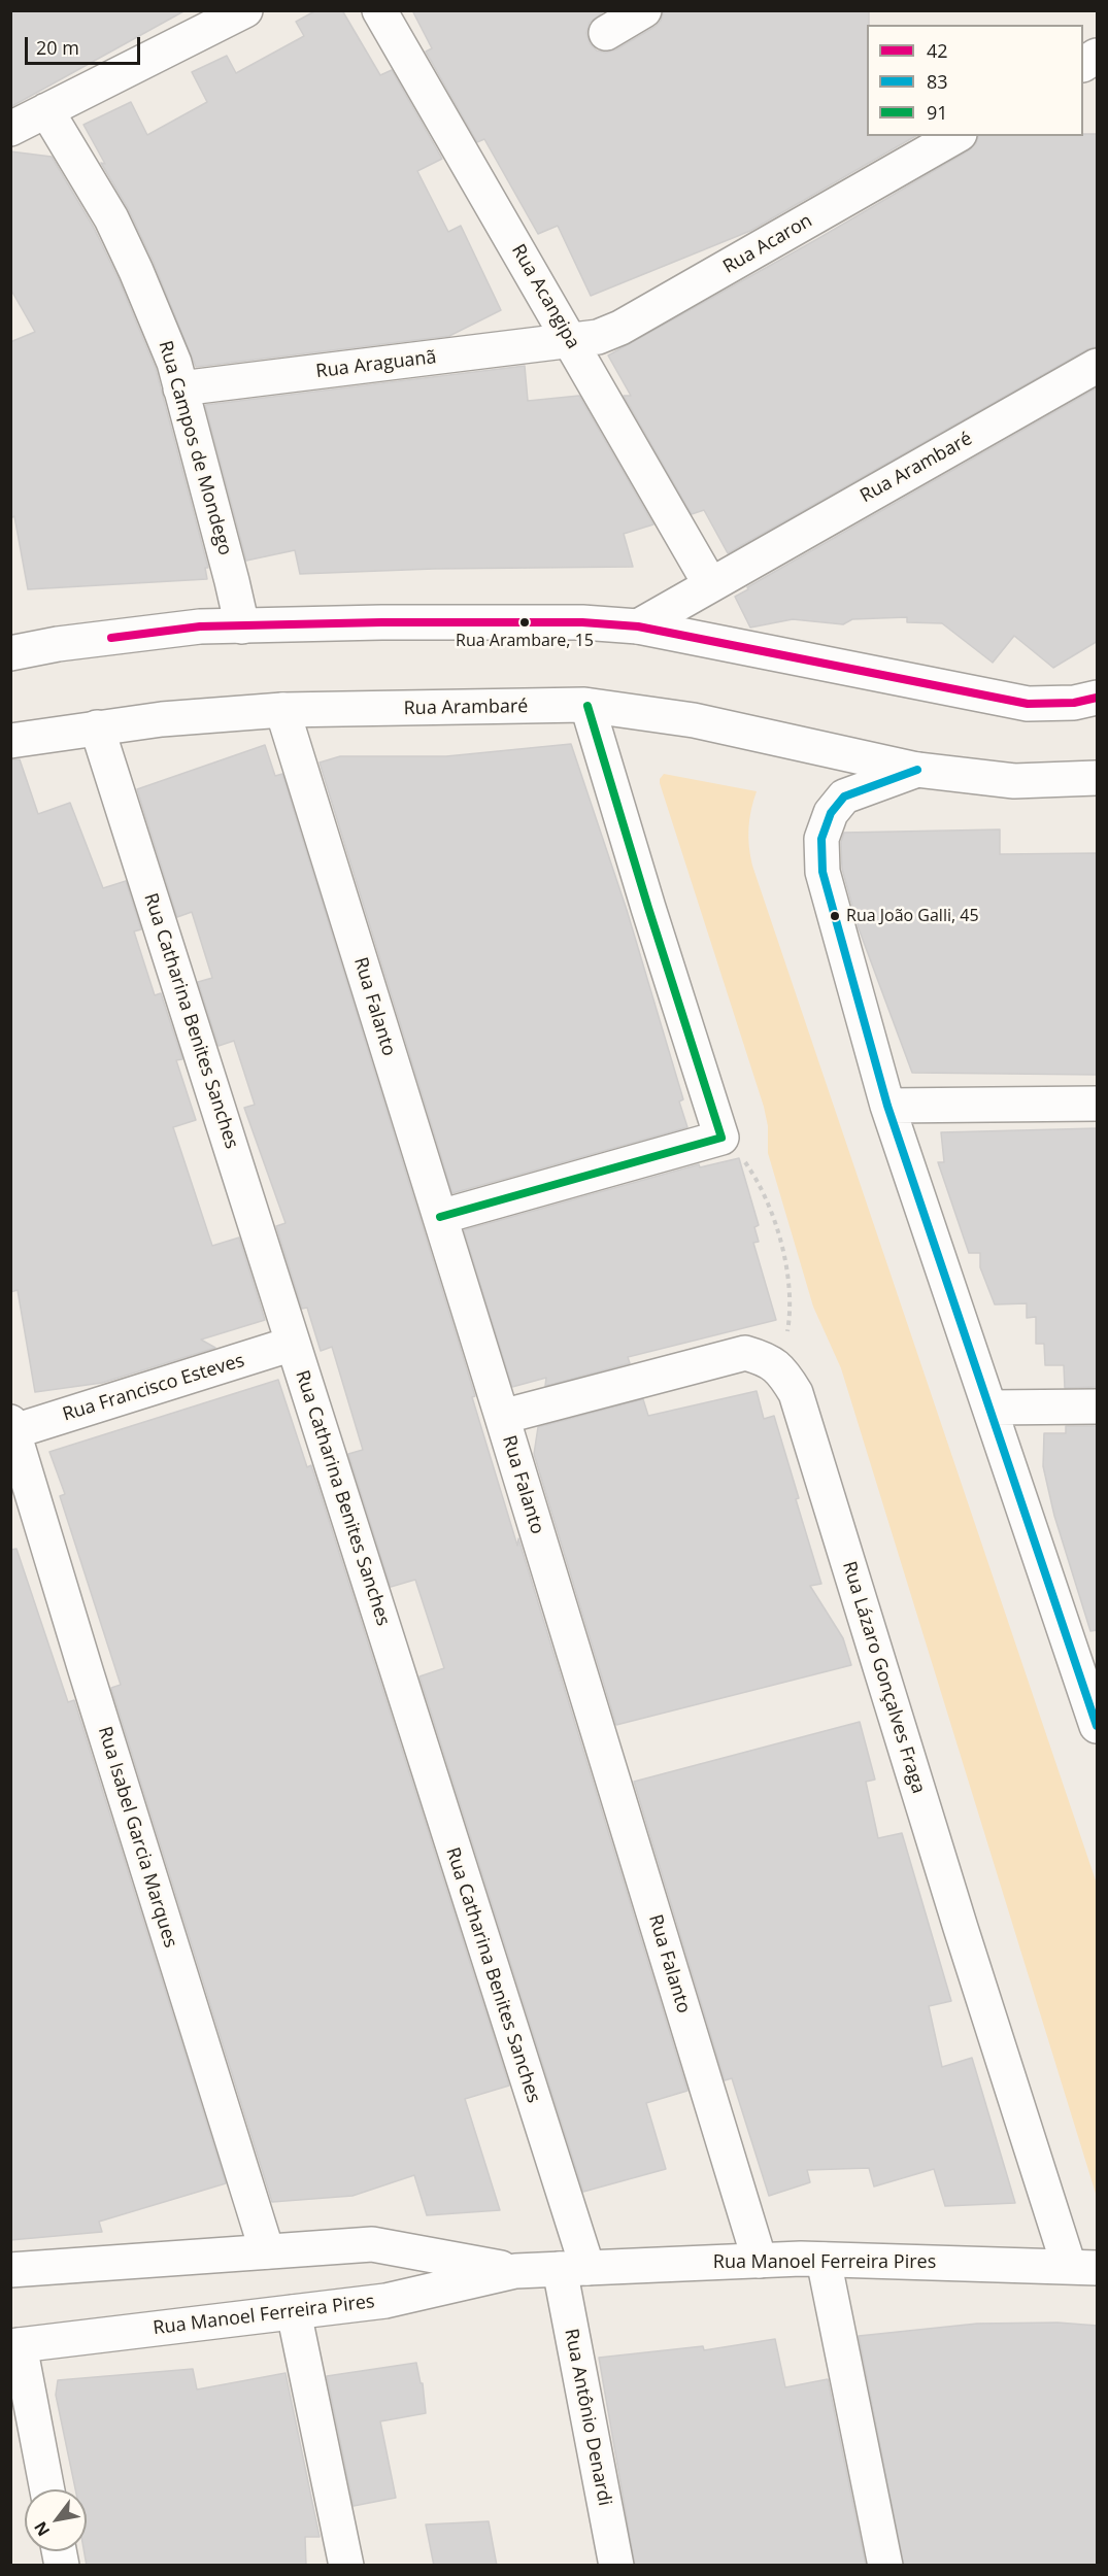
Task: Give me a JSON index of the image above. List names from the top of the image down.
{
  "streets": {
    "street": [
      "Rua Acaron",
      "Rua Acangipa",
      "Rua Araguanã",
      "Rua Campos de Mondego",
      "Rua Arambaré",
      "Rua Falanto",
      "Rua Catharina Benites Sanches",
      "Rua Francisco Esteves",
      "Rua Lázaro Gonçalves Fraga",
      "Rua Isabel Garcia Marques",
      "Rua Manoel Ferreira Pires",
      "Rua Antônio Denardi"
    ]
  },
  "crossings": [
    ["Rua Acaron", "Rua Acangipa"],
    ["Rua Acaron", "Rua Araguanã"],
    ["Rua Acangipa", "Rua Araguanã"],
    ["Rua Acangipa", "Rua Arambaré"],
    ["Rua Araguanã", "Rua Campos de Mondego"],
    ["Rua Arambaré", "Rua Falanto"],
    ["Rua Arambaré", "Rua Catharina Benites Sanches"],
    ["Rua Falanto", "Rua Manoel Ferreira Pires"],
    ["Rua Catharina Benites Sanches", "Rua Francisco Esteves"],
    ["Rua Catharina Benites Sanches", "Rua Manoel Ferreira Pires"],
    ["Rua Catharina Benites Sanches", "Rua Antônio Denardi"],
    ["Rua Francisco Esteves", "Rua Isabel Garcia Marques"],
    ["Rua Lázaro Gonçalves Fraga", "Rua Manoel Ferreira Pires"],
    ["Rua Isabel Garcia Marques", "Rua Manoel Ferreira Pires"],
    ["Rua Manoel Ferreira Pires", "Rua Antônio Denardi"]
  ],
  "places": ["Rua Arambare, 15", "Rua João Galli, 45"],
  "lines": ["transit line 42", "transit line 91", "transit line 83"],
  "legend": ["42", "83", "91"],
  "scale_bar": "20 m",
  "north": "bottom left"
}
